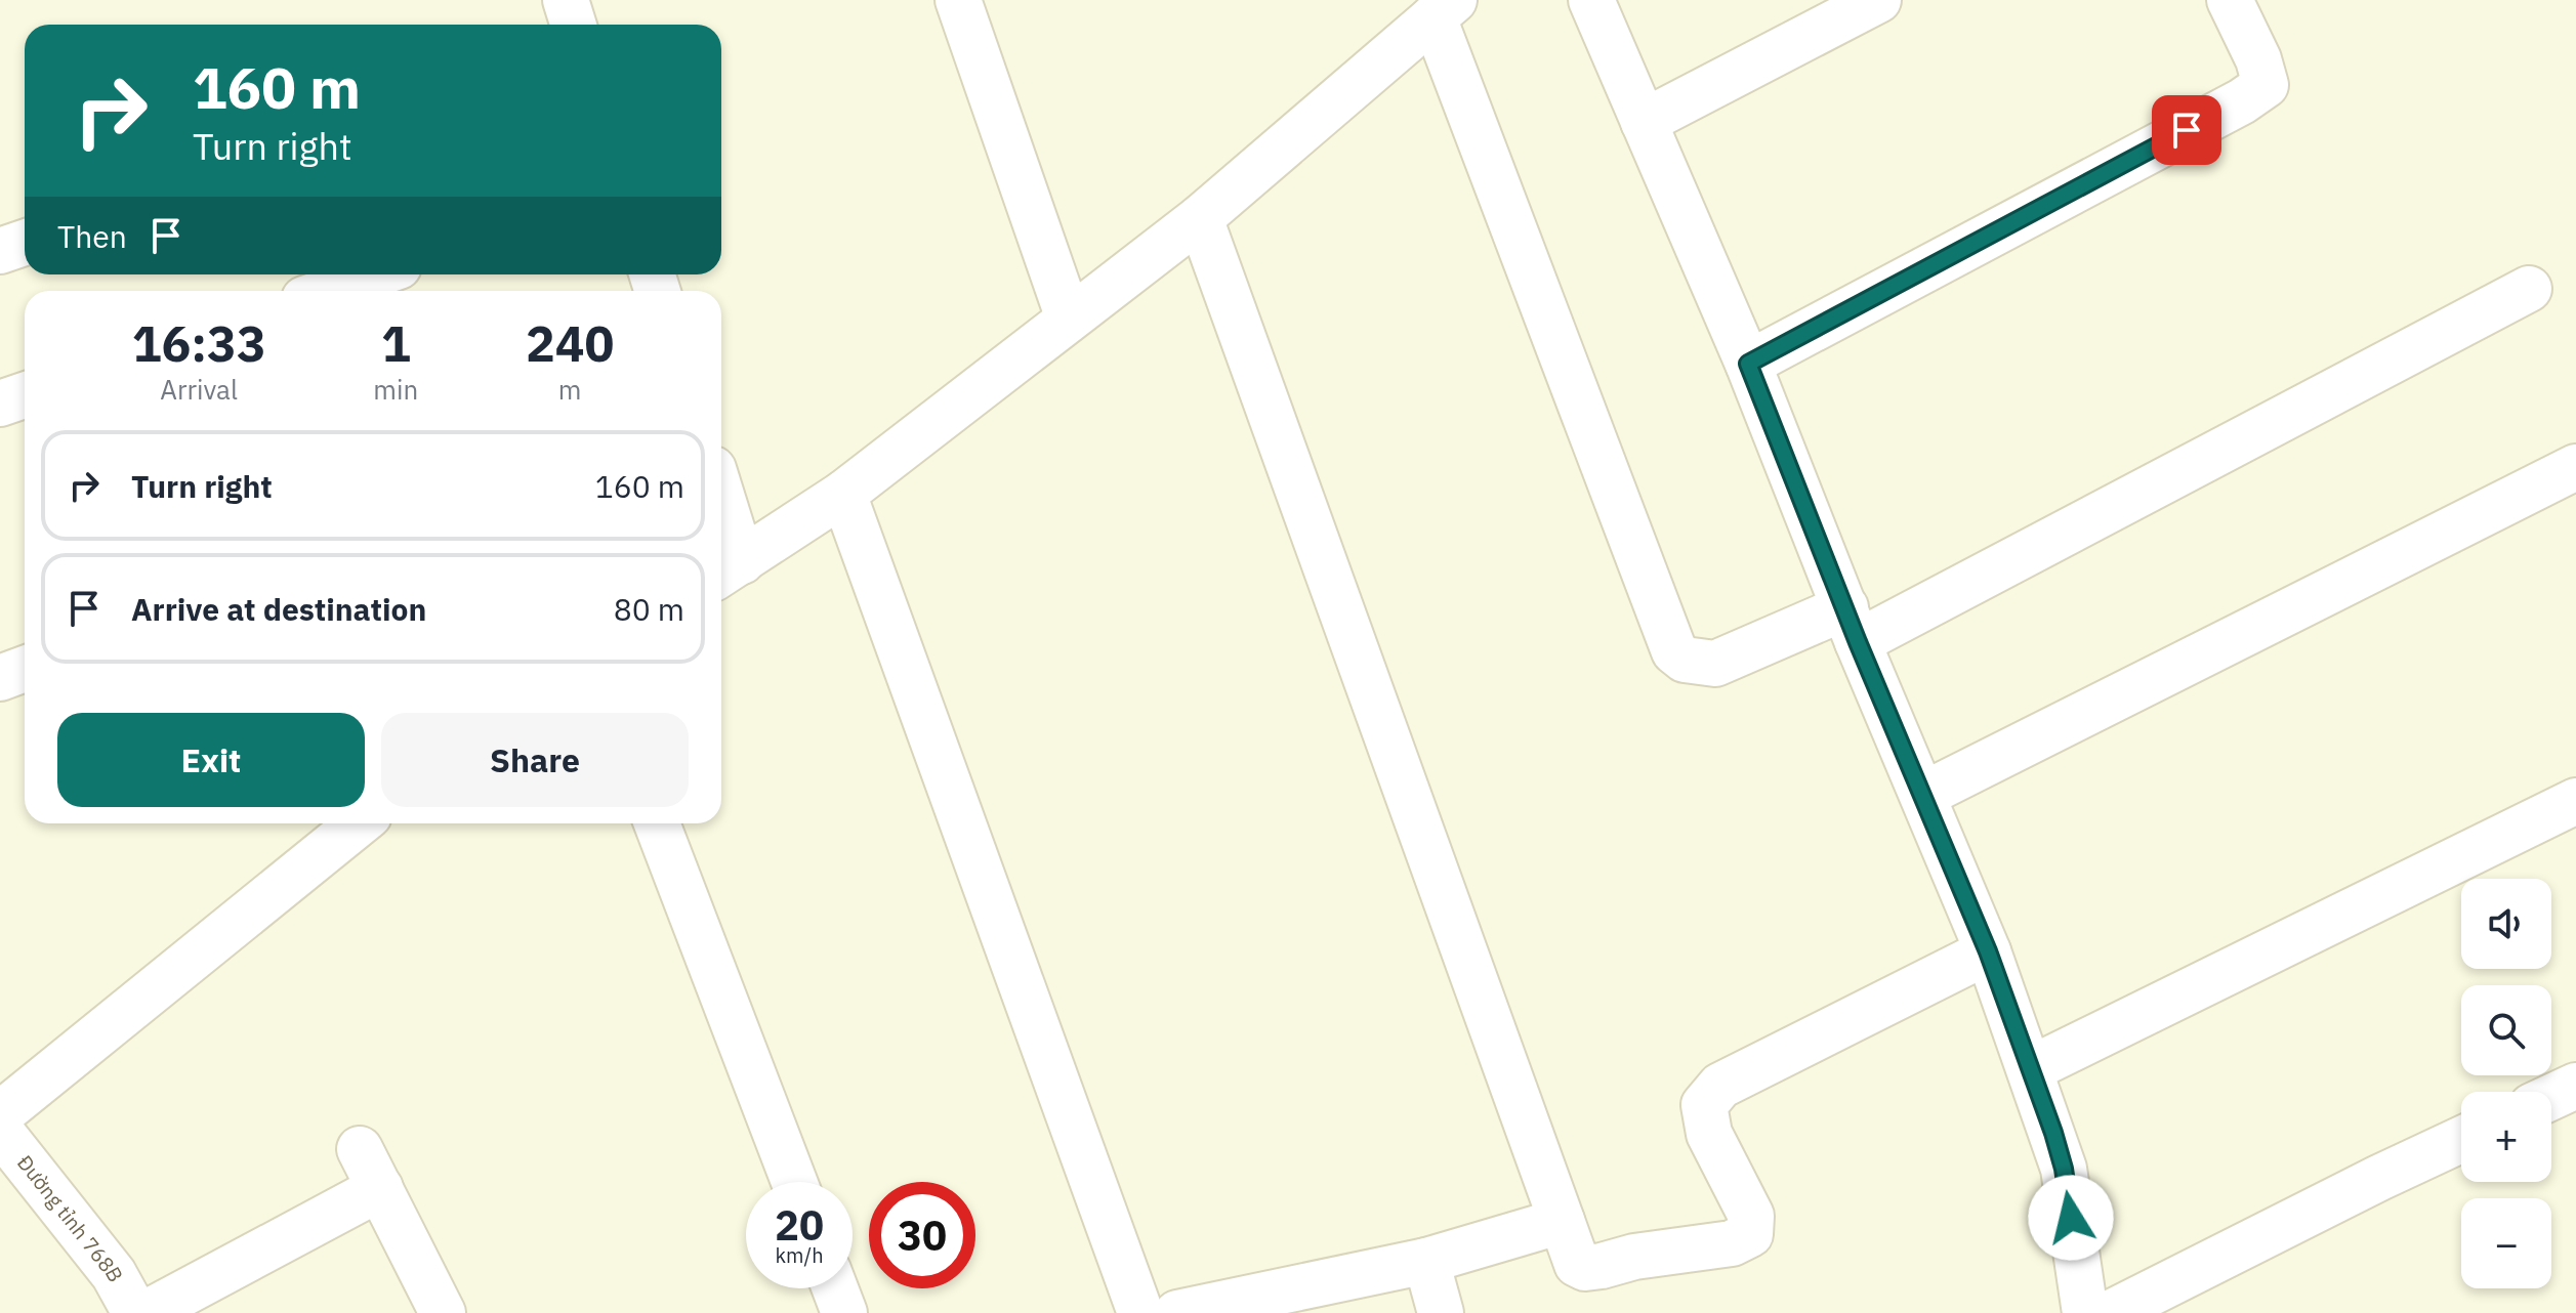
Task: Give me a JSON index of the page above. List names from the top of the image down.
{
  "streets": {
    "street": ["Đường tỉnh 768B"]
  },
  "page": {
    "turn": ["160 m", "Turn right"],
    "then": "Then",
    "eta": [
      "16:33",
      "Arrival",
      "1",
      "min",
      "240",
      "m"
    ],
    "list": [
      {
        "name": "Turn right",
        "value": "160 m"
      },
      {
        "name": "Arrive at destination",
        "value": "80 m"
      }
    ],
    "buttons": ["Exit", "Share"],
    "map_buttons": ["+", "−"],
    "speed": "20 km/h",
    "limit": "30"
  }
}
